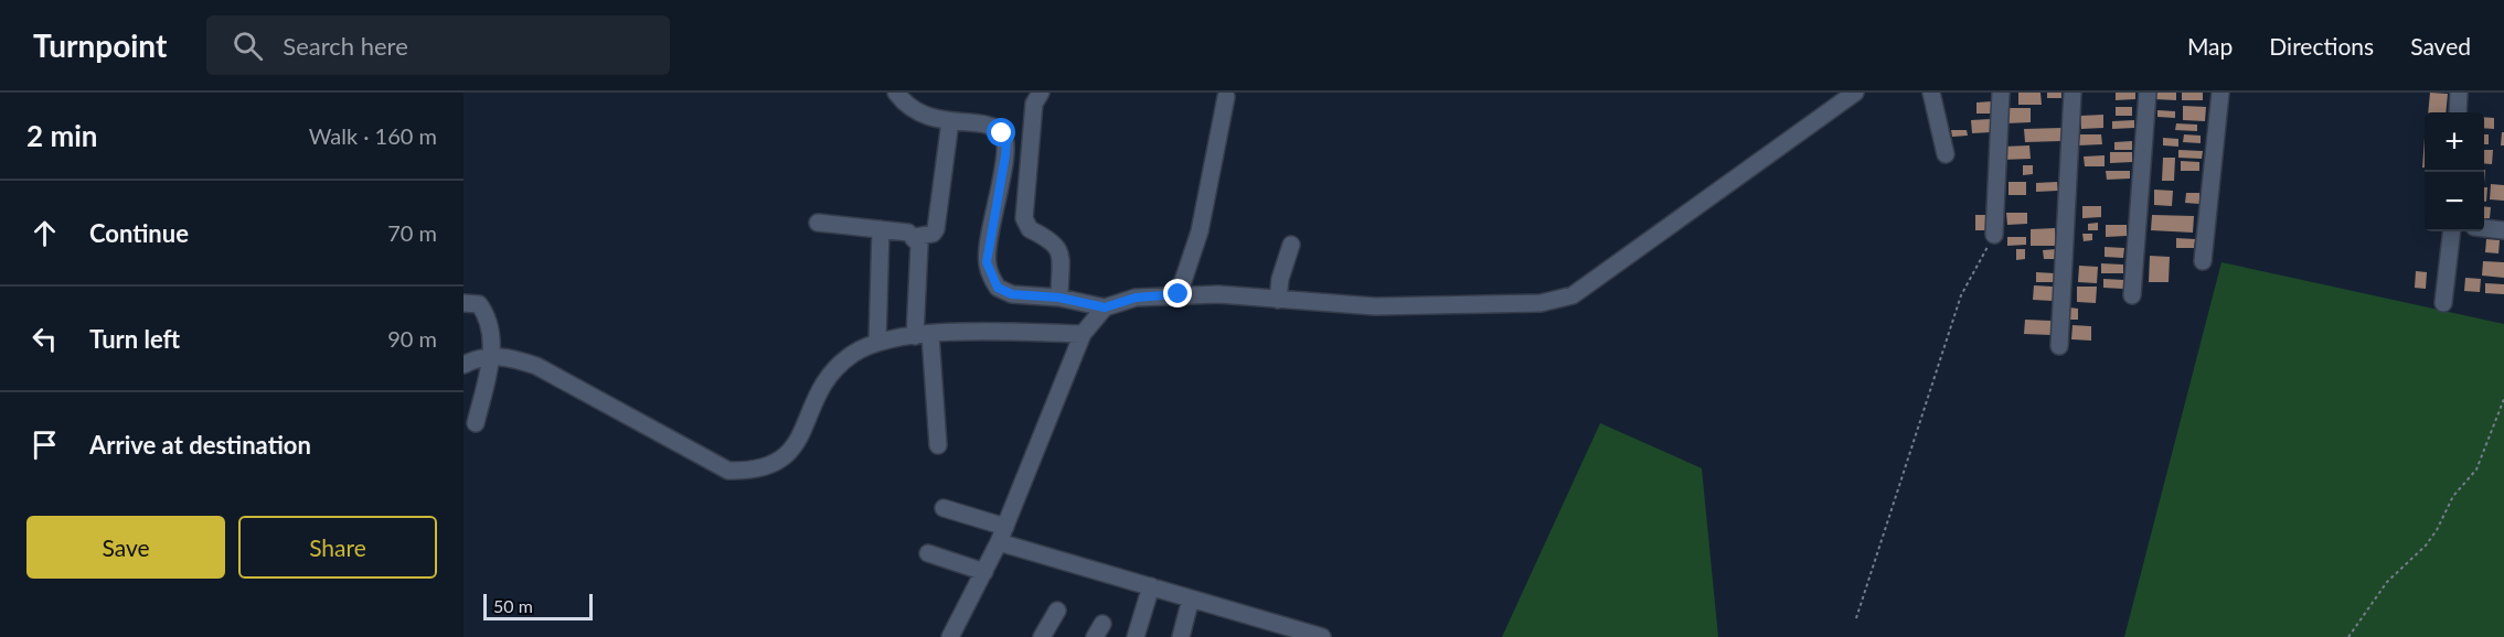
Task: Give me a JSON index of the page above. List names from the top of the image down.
{
  "scale_bar": "50 m",
  "page": {
    "header": "Turnpoint",
    "search": "Search here",
    "nav": ["Map", "Directions", "Saved"],
    "heading": ["2 min", "Walk · 160 m"],
    "map_buttons": ["+", "−"],
    "list": [
      ["Continue", "70 m"],
      ["Turn left", "90 m"],
      "Arrive at destination"
    ],
    "buttons": ["Save", "Share"],
    "scale": "50 m"
  }
}
